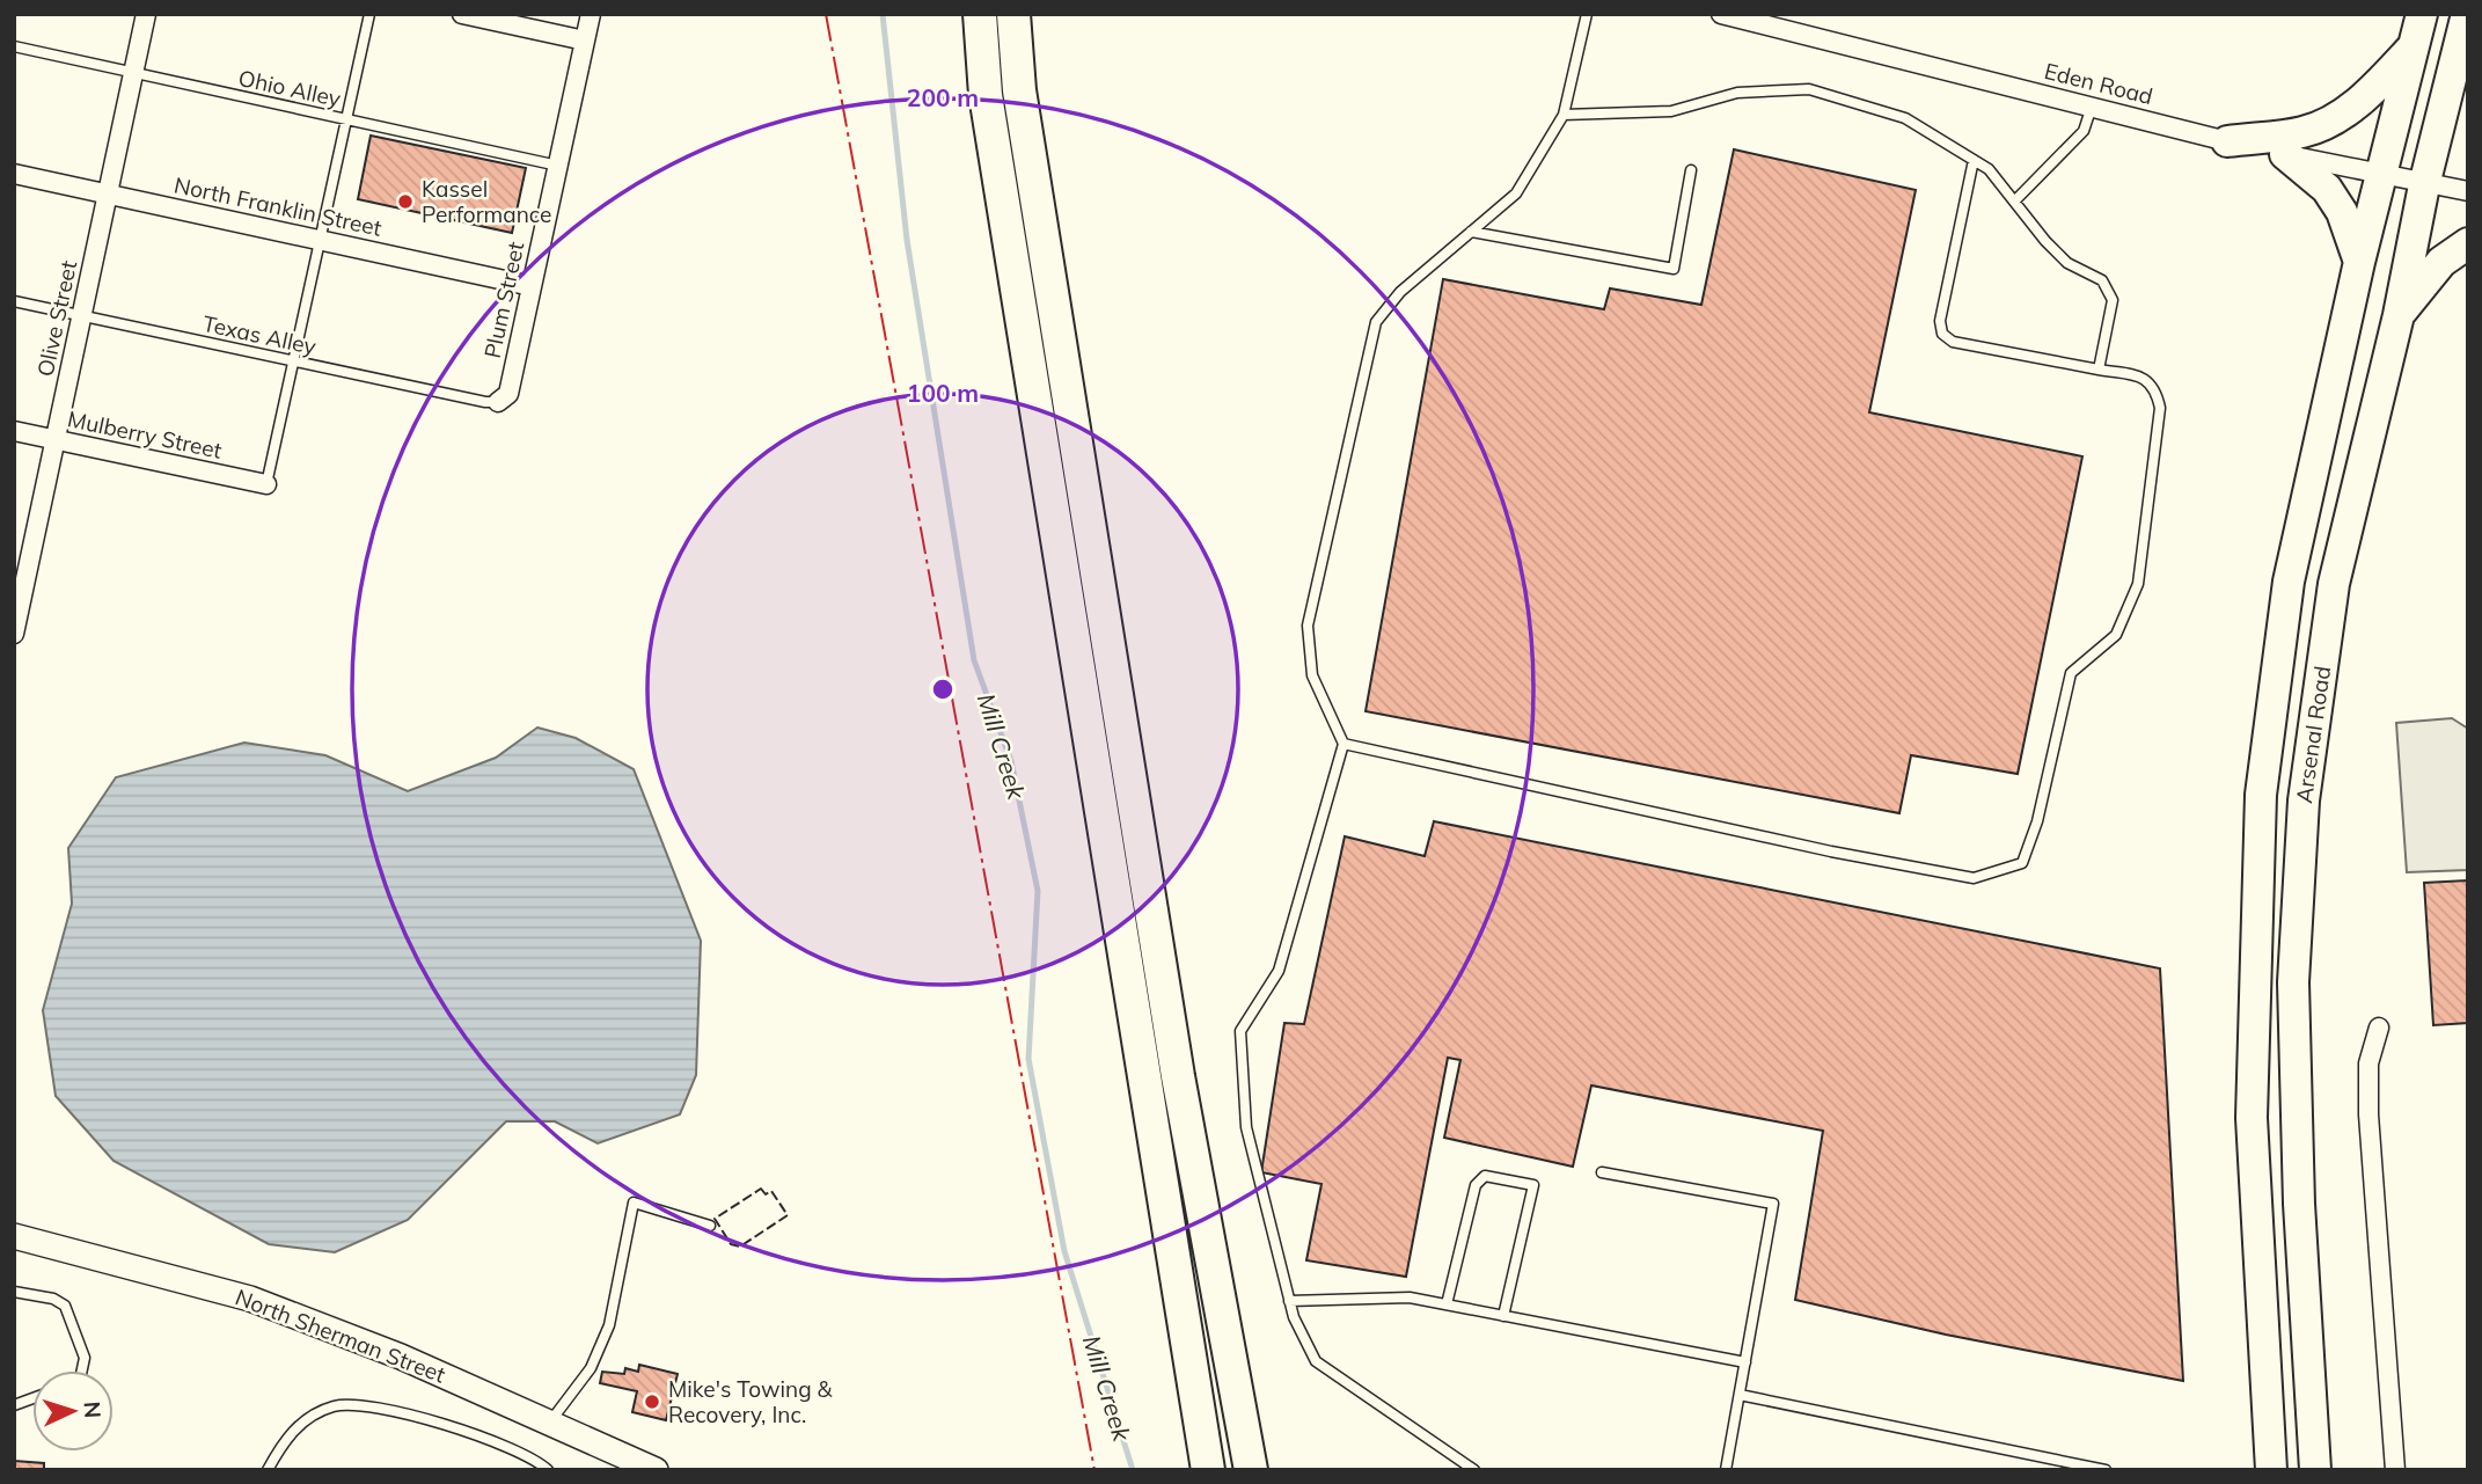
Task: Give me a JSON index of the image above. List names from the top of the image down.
{
  "streets": {
    "highway": ["Arsenal Road"],
    "main road": ["North Sherman Street"],
    "street": [
      "Eden Road",
      "North Franklin Street",
      "Plum Street",
      "Olive Street",
      "Mulberry Street"
    ],
    "lane": ["Ohio Alley", "Texas Alley"]
  },
  "crossings": [
    ["Eden Road", "Arsenal Road"],
    ["Ohio Alley", "Plum Street"],
    ["Ohio Alley", "Olive Street"],
    ["North Franklin Street", "Plum Street"],
    ["North Franklin Street", "Olive Street"],
    ["Plum Street", "Texas Alley"],
    ["Olive Street", "Texas Alley"],
    ["Olive Street", "Mulberry Street"]
  ],
  "water": ["Mill Creek"],
  "places": ["Kassel Performance", "Mike's Towing & Recovery, Inc."],
  "north": "right",
  "rings": ["200 m", "100 m"]
}
